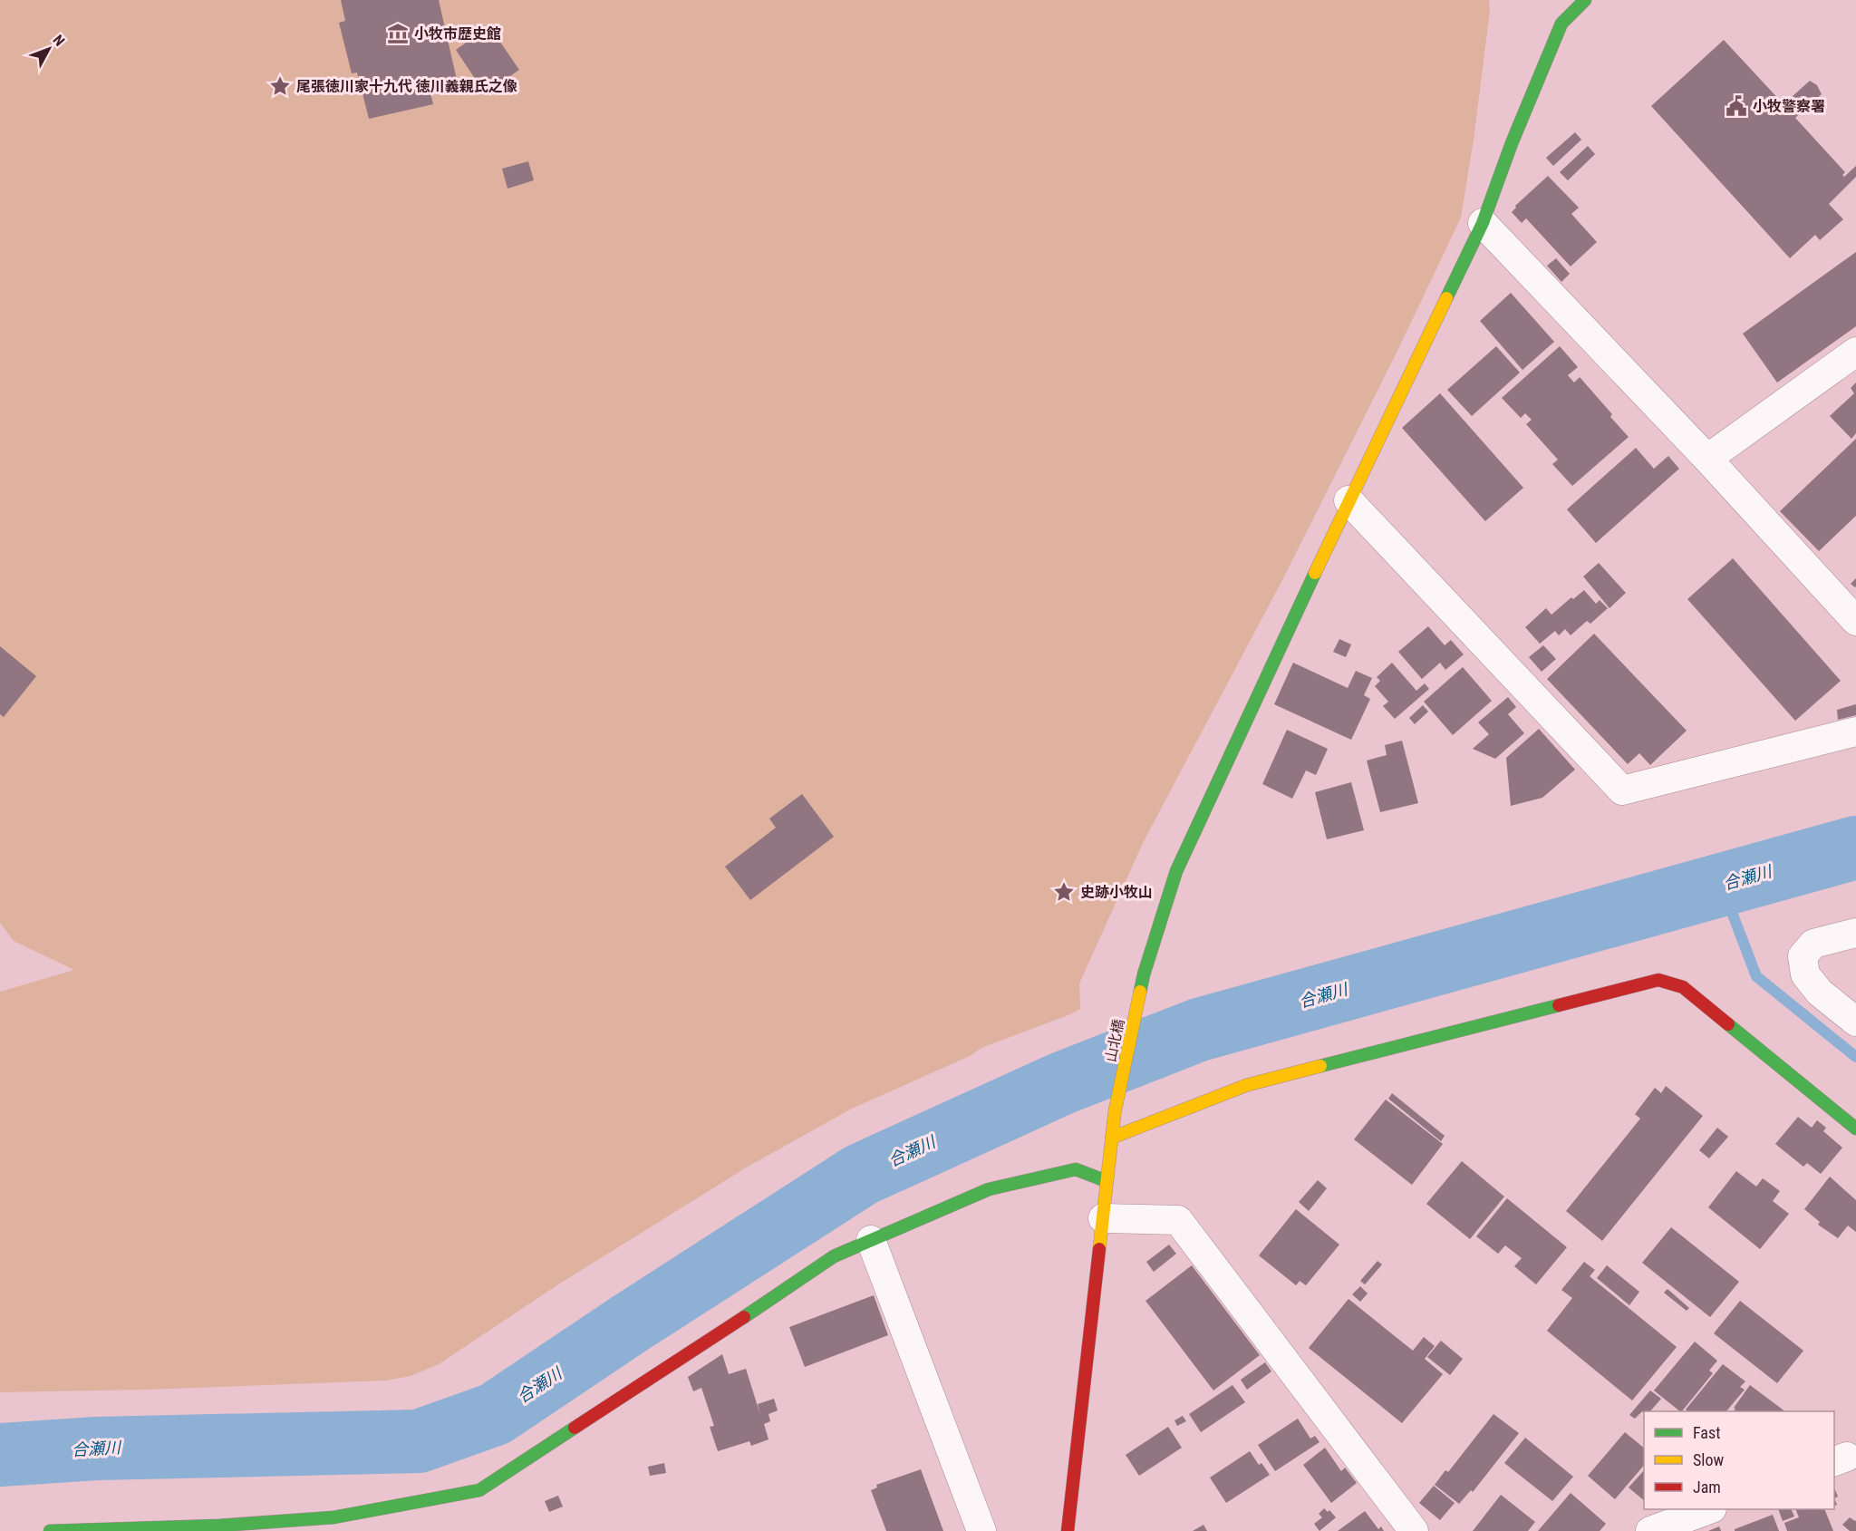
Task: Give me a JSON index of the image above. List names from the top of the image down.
{
  "streets": {
    "street": ["山北橋"]
  },
  "water": ["合瀬川"],
  "places": {
    "museum": ["小牧市歴史館"],
    "place": ["尾張徳川家十九代 徳川義親氏之像", "史跡小牧山"],
    "public building": ["小牧警察署"]
  },
  "legend": ["Fast", "Slow", "Jam"],
  "north": "top right"
}
